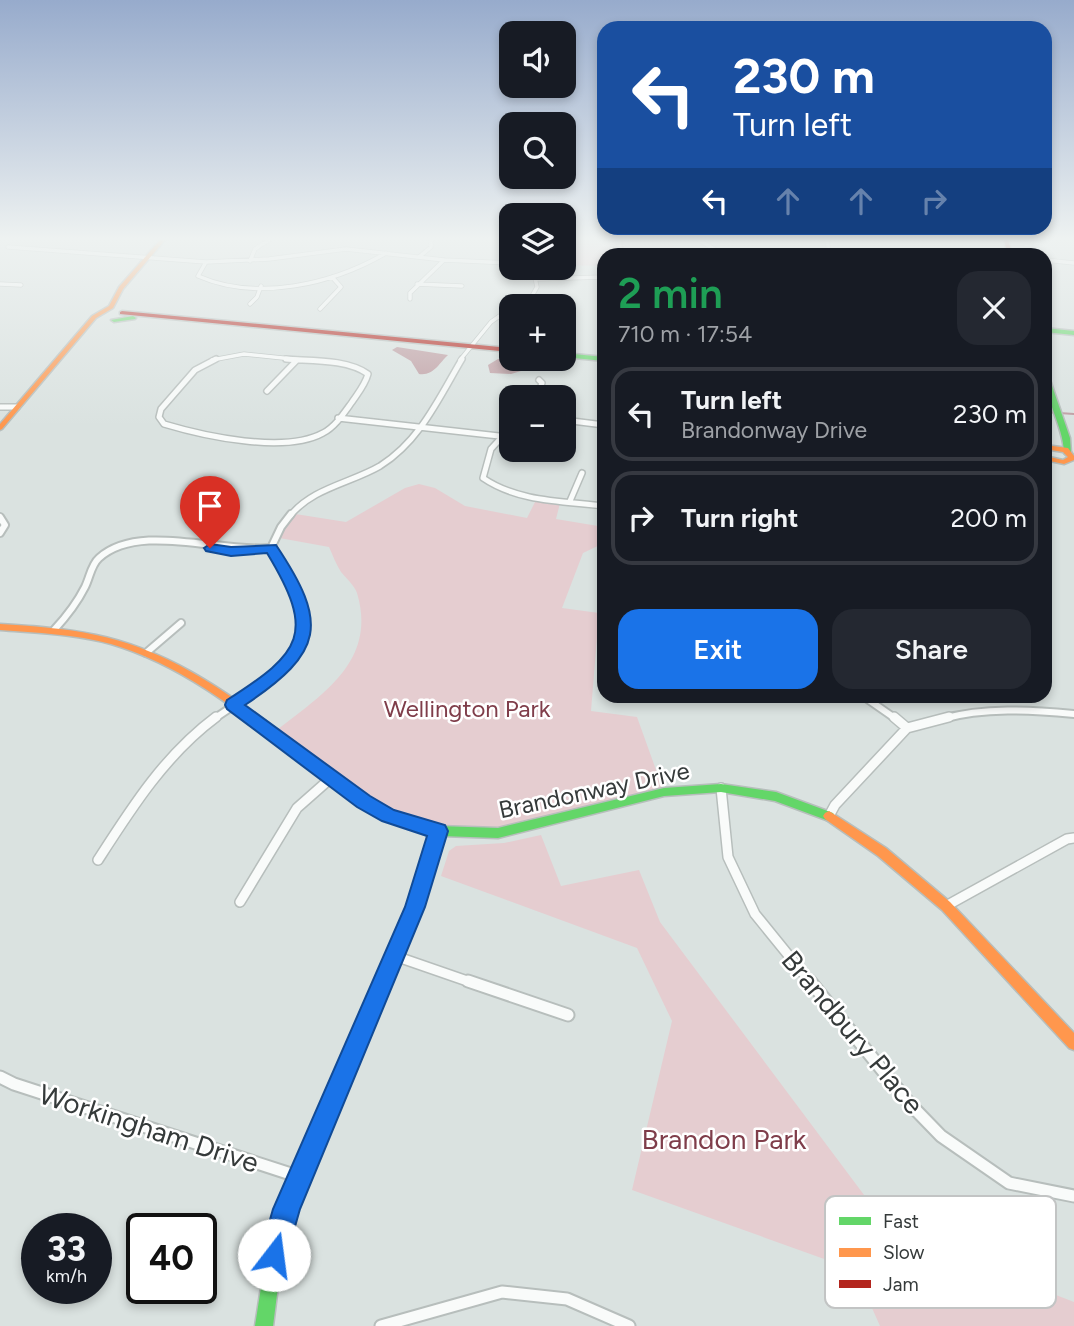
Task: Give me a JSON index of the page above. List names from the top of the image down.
{
  "streets": {
    "main road": ["Brandonway Drive"],
    "street": ["Brandbury Place", "Workingham Drive"]
  },
  "crossings": [
    ["Brandonway Drive", "Brandbury Place"]
  ],
  "parks": ["Wellington Park", "Brandon Park"],
  "legend": ["Fast", "Slow", "Jam"],
  "page": {
    "map_buttons": ["+", "−"],
    "turn": ["230 m", "Turn left"],
    "heading": ["2 min", "710 m · 17:54"],
    "list": [
      {
        "name": "Turn left",
        "note": "Brandonway Drive",
        "value": "230 m"
      },
      {
        "name": "Turn right",
        "value": "200 m"
      }
    ],
    "buttons": ["Exit", "Share"],
    "speed": "33 km/h",
    "limit": "40"
  }
}
